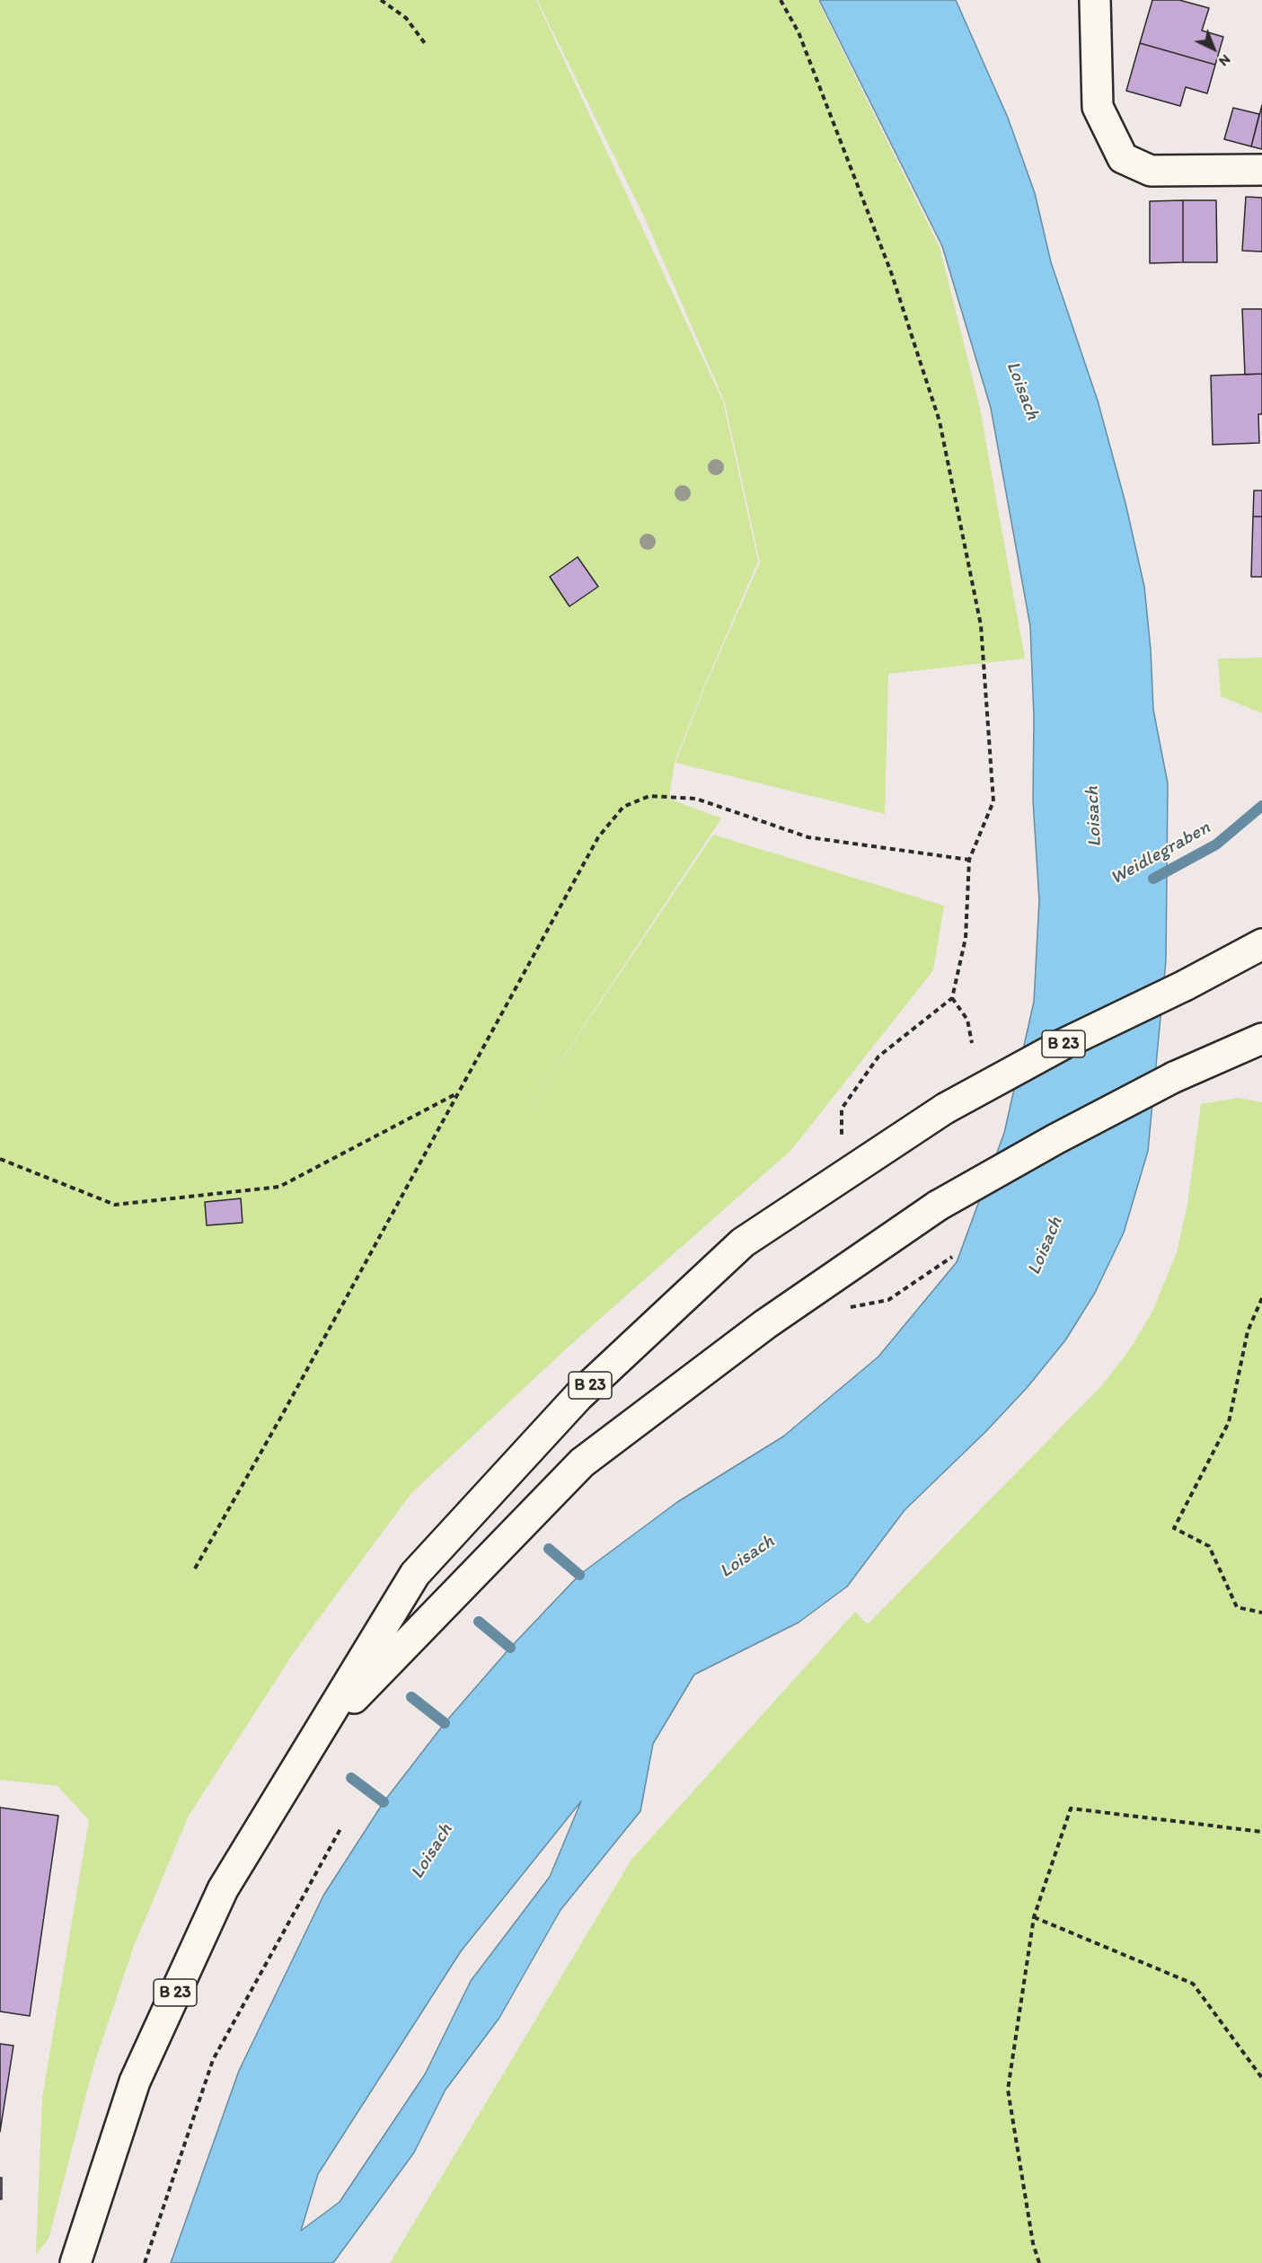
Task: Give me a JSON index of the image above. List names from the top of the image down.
{
  "streets": {
    "main road": ["B 23"]
  },
  "water": ["Loisach", "Weidlegraben"],
  "north": "bottom right"
}
